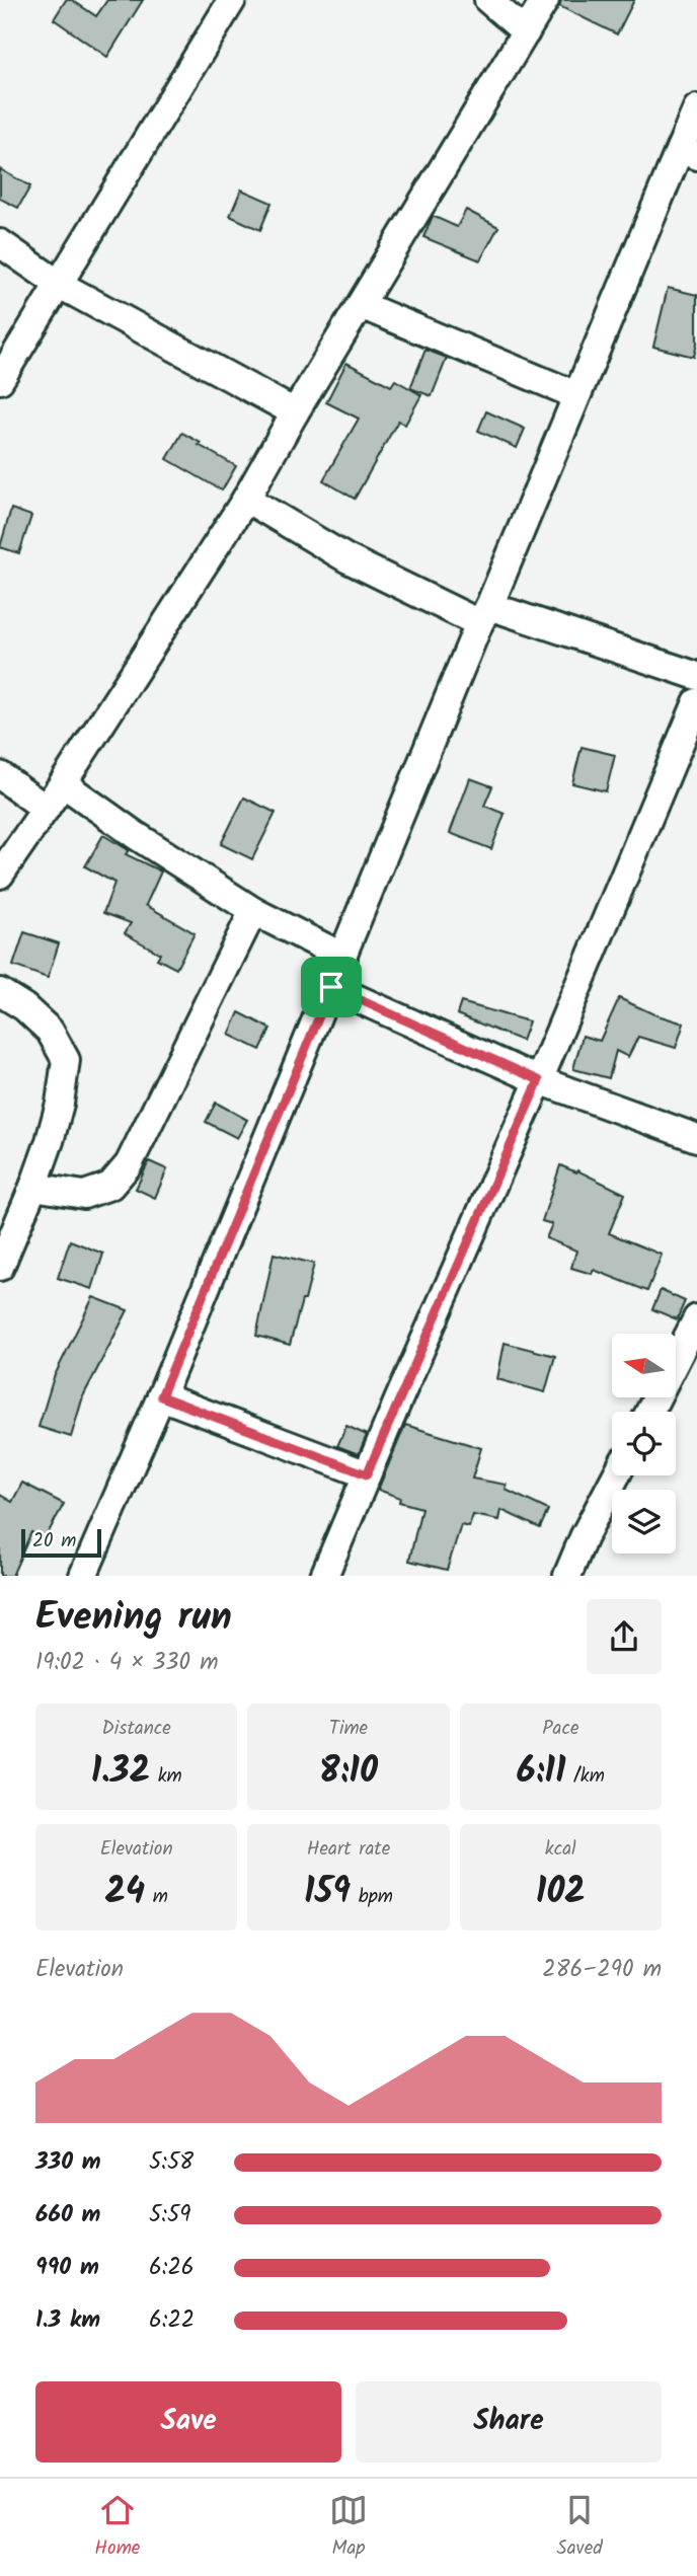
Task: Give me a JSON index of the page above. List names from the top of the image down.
{
  "scale_bar": "20 m",
  "north": "left",
  "page": {
    "scale": "20 m",
    "heading": ["Evening run", "19:02 · 4 × 330 m"],
    "stats": [
      ["Distance", "1.32 km"],
      ["Time", "8:10"],
      ["Pace", "6:11 /km"],
      ["Elevation", "24 m"],
      ["Heart rate", "159 bpm"],
      ["kcal", "102"]
    ],
    "chart": ["Elevation", "286–290 m"],
    "list": [
      {
        "name": "330 m",
        "note": "5:58"
      },
      {
        "name": "660 m",
        "note": "5:59"
      },
      {
        "name": "990 m",
        "note": "6:26"
      },
      {
        "name": "1.3 km",
        "note": "6:22"
      }
    ],
    "buttons": ["Save", "Share"],
    "tabs": ["Home", "Map", "Saved"]
  }
}
